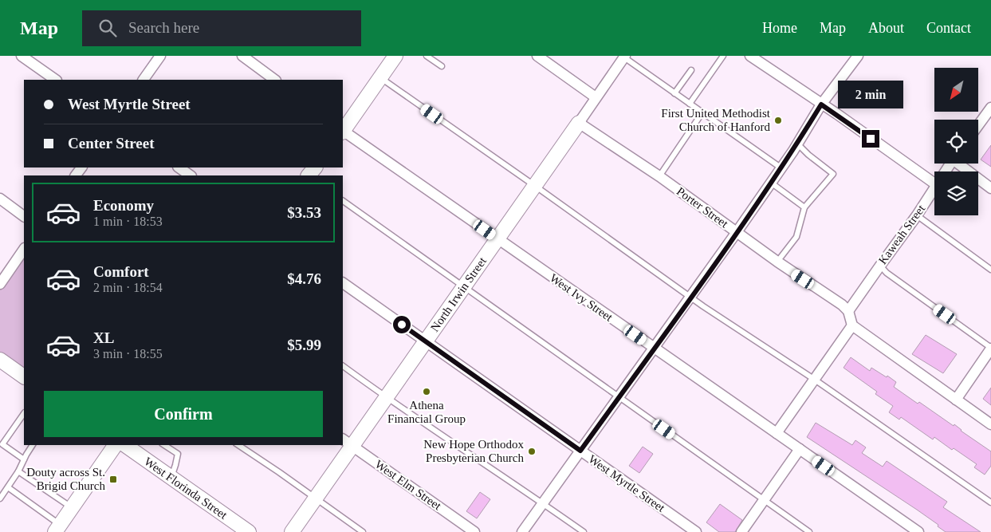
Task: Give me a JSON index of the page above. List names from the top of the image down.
{
  "streets": {
    "street": [
      "Porter Street",
      "Kaweah Street",
      "North Irwin Street",
      "West Ivy Street",
      "West Myrtle Street",
      "West Elm Street",
      "West Florinda Street"
    ]
  },
  "crossings": [
    ["Porter Street", "Kaweah Street"],
    ["Porter Street", "North Irwin Street"],
    ["North Irwin Street", "West Ivy Street"],
    ["North Irwin Street", "West Myrtle Street"],
    ["North Irwin Street", "West Elm Street"]
  ],
  "places": {
    "other": ["First United Methodist Church of Hanford", "Athena Financial Group", "New Hope Orthodox Presbyterian Church"],
    "transit": ["Douty across St. Brigid Church"]
  },
  "north": "bottom left",
  "page": {
    "header": "Map",
    "search": "Search here",
    "nav": [
      "Home",
      "Map",
      "About",
      "Contact"
    ],
    "banner": ["West Myrtle Street", "Center Street"],
    "bubble": "2 min",
    "list": [
      {
        "name": "Economy",
        "note": "1 min · 18:53",
        "value": "$3.53"
      },
      {
        "name": "Comfort",
        "note": "2 min · 18:54",
        "value": "$4.76"
      },
      {
        "name": "XL",
        "note": "3 min · 18:55",
        "value": "$5.99"
      }
    ],
    "buttons": "Confirm"
  }
}
